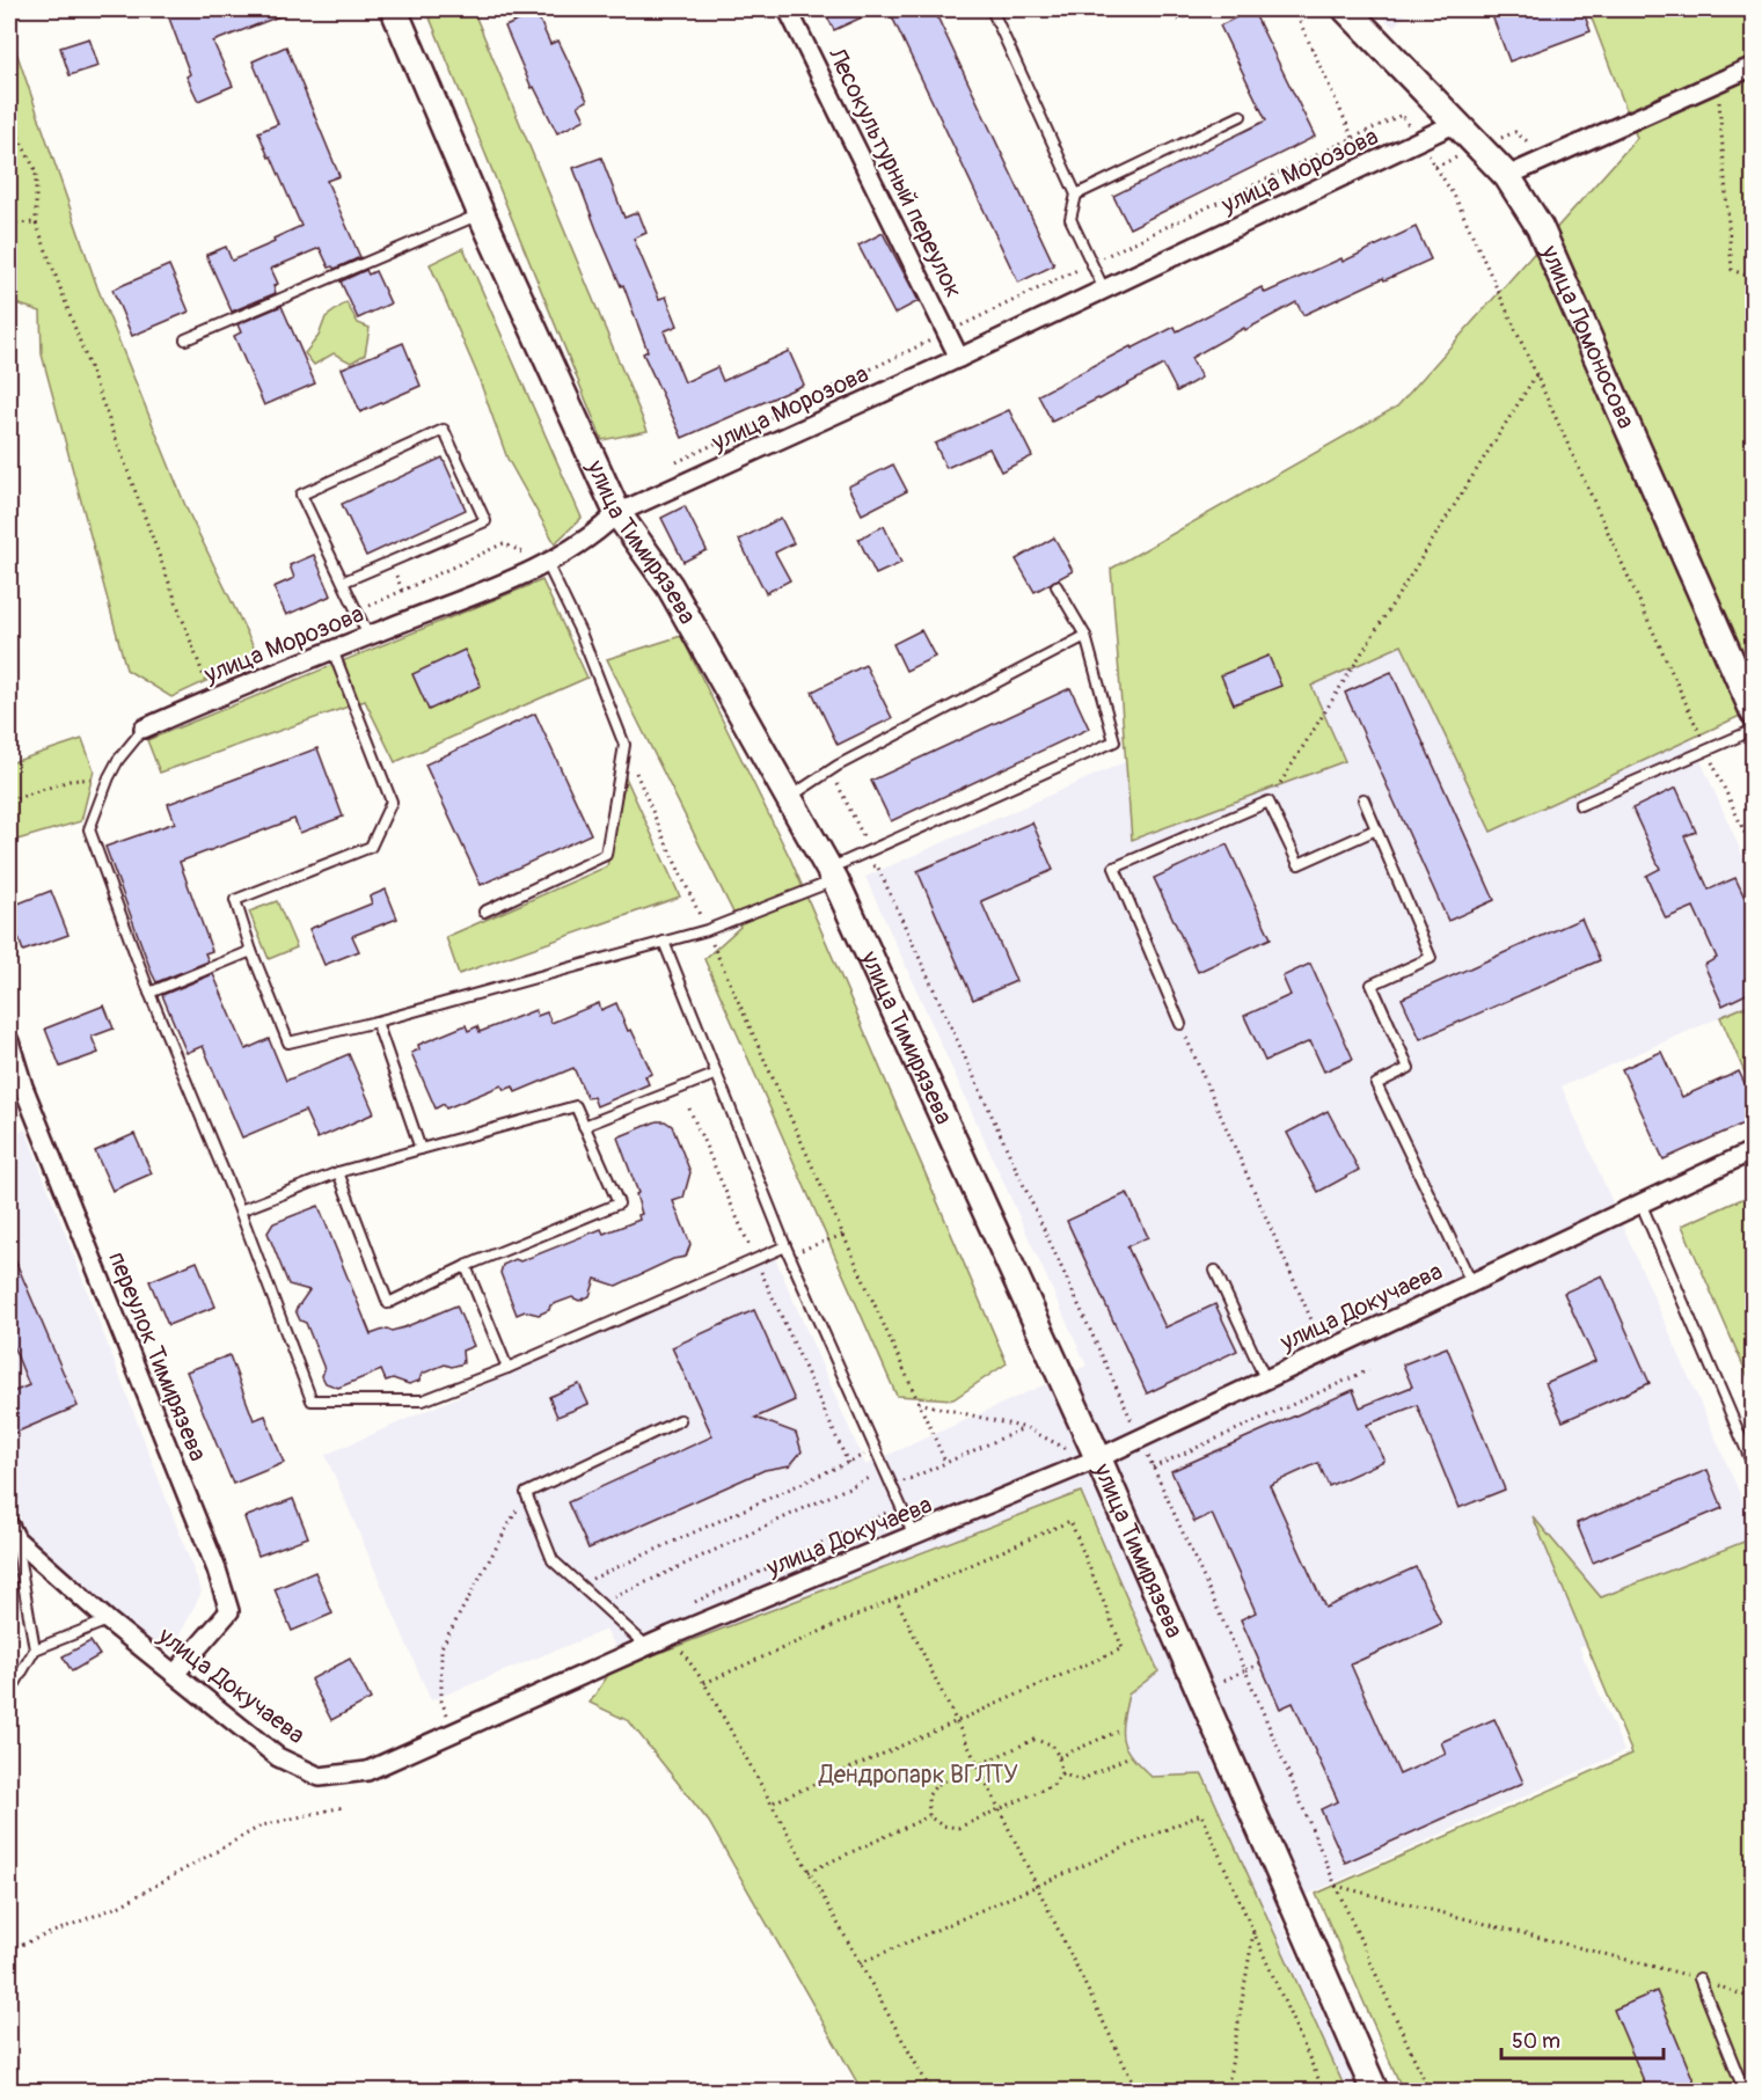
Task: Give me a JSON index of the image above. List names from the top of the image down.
{
  "streets": {
    "main road": ["улица Ломоносова", "улица Тимирязева"],
    "street": [
      "улица Морозова",
      "Лесокультурный переулок",
      "улица Докучаева",
      "переулок Тимирязева"
    ]
  },
  "crossings": [
    ["улица Морозова", "Лесокультурный переулок"],
    ["улица Морозова", "улица Ломоносова"],
    ["улица Морозова", "улица Тимирязева"],
    ["улица Тимирязева", "улица Докучаева"],
    ["улица Докучаева", "переулок Тимирязева"]
  ],
  "parks": ["Дендропарк ВГЛТУ"],
  "scale_bar": "50 m"
}
